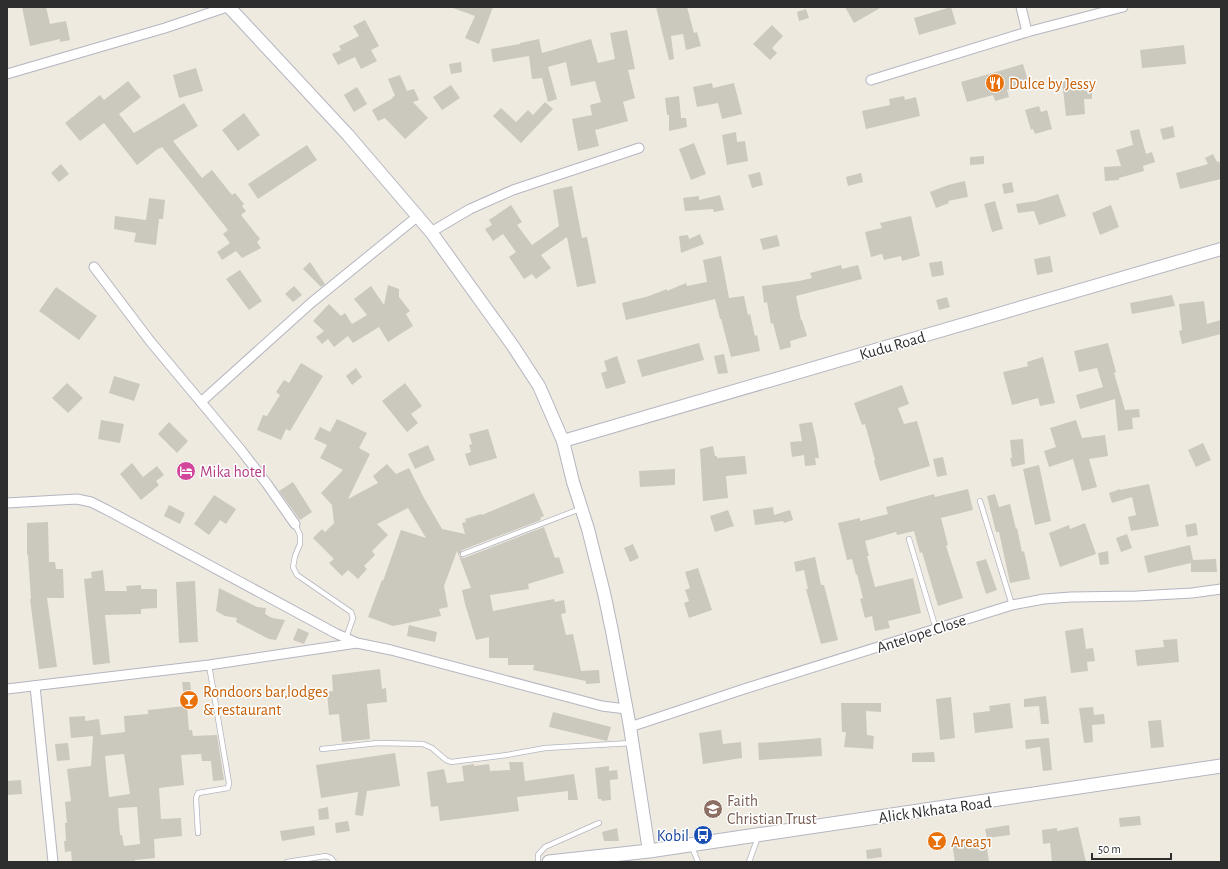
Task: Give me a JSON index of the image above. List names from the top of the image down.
{
  "streets": {
    "main road": ["Alick Nkhata Road"],
    "street": ["Kudu Road", "Antelope Close"]
  },
  "places": {
    "restaurant": ["Dulce by Jessy"],
    "hotel": ["Mika hotel"],
    "bar": ["Rondoors bar,lodges & restaurant", "Area51"],
    "school or university": ["Faith Christian Trust"],
    "bus stop": ["Kobil"]
  },
  "scale_bar": "50 m"
}
